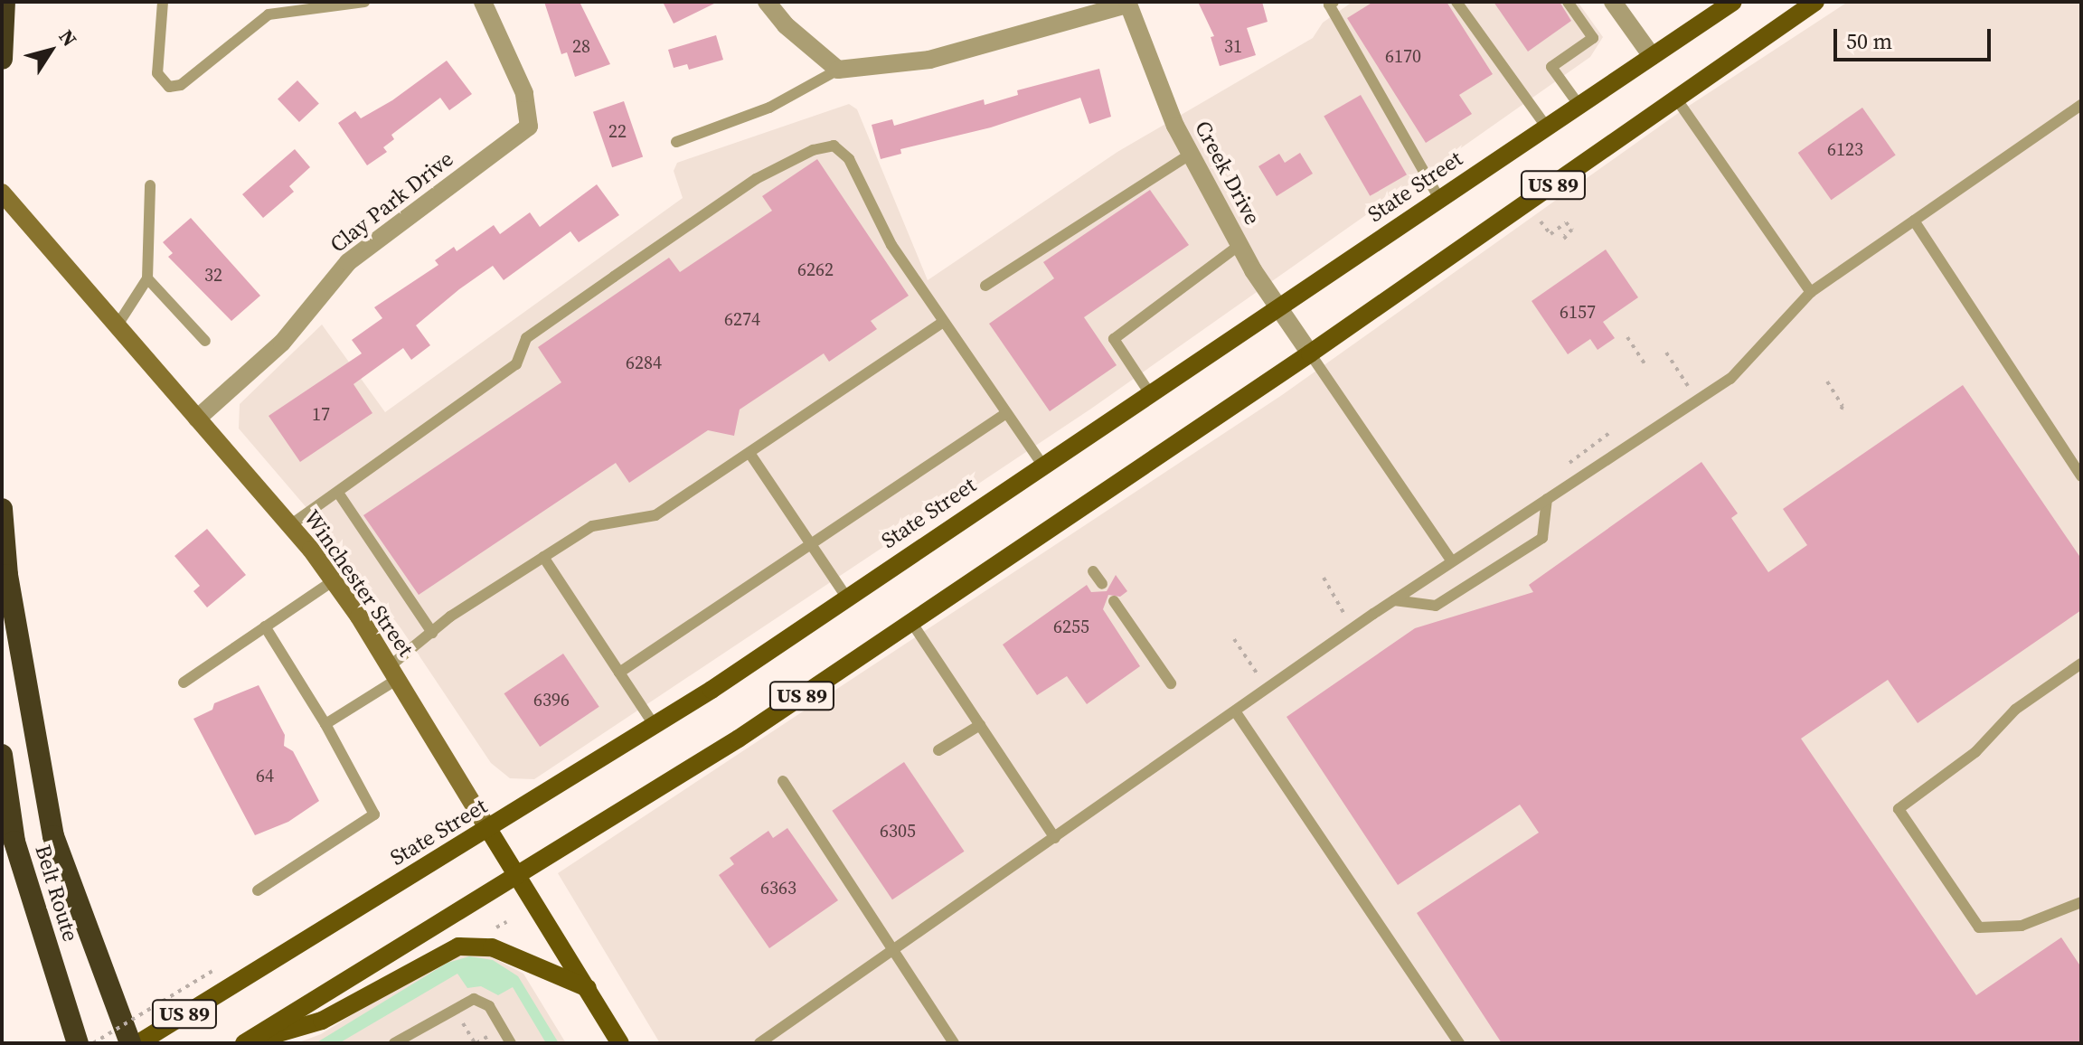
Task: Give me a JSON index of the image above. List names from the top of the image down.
{
  "streets": {
    "highway": ["Belt Route"],
    "main road": ["US 89", "State Street", "Winchester Street"],
    "street": ["Creek Drive", "Clay Park Drive"]
  },
  "crossings": [
    ["Creek Drive", "US 89"],
    ["Creek Drive", "State Street"],
    ["US 89", "Winchester Street"],
    ["State Street", "Winchester Street"],
    ["Clay Park Drive", "Winchester Street"]
  ],
  "house_numbers": [
    "28",
    "31",
    "6170",
    "22",
    "6123",
    "6262",
    "32",
    "6157",
    "6274",
    "6284",
    "17",
    "6255",
    "6396",
    "64",
    "6305",
    "6363"
  ],
  "scale_bar": "50 m",
  "north": "top right"
}
